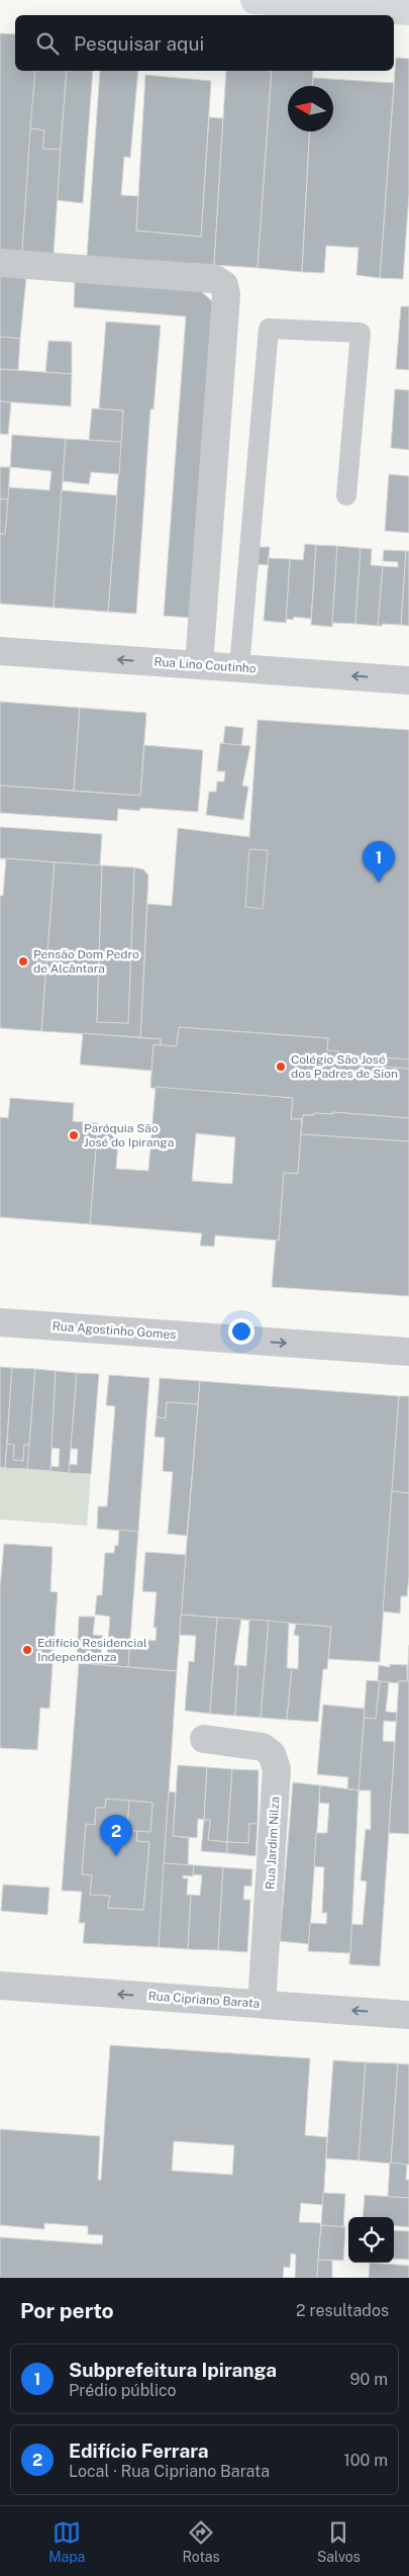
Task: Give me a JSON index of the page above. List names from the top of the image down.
{
  "streets": {
    "street": [
      "Rua Lino Coutinho",
      "Rua Agostinho Gomes",
      "Rua Jardim Nilza",
      "Rua Cipriano Barata"
    ]
  },
  "crossings": [
    ["Rua Jardim Nilza", "Rua Cipriano Barata"]
  ],
  "one_way": ["Rua Lino Coutinho", "Rua Agostinho Gomes", "Rua Cipriano Barata"],
  "places": [
    "Pensão Dom Pedro de Alcântara",
    "Colégio São José dos Padres de Sion",
    "Paróquia São José do Ipiranga",
    "Edifício Residencial Independenza"
  ],
  "north": "left",
  "page": {
    "search": "Pesquisar aqui",
    "pins": ["1", "2"],
    "heading": ["Por perto", "2 resultados"],
    "list": [
      {
        "mark": "1",
        "name": "Subprefeitura Ipiranga",
        "note": "Prédio público",
        "value": "90 m"
      },
      {
        "mark": "2",
        "name": "Edifício Ferrara",
        "note": "Local · Rua Cipriano Barata",
        "value": "100 m"
      }
    ],
    "nav": ["Mapa", "Rotas", "Salvos"]
  }
}
